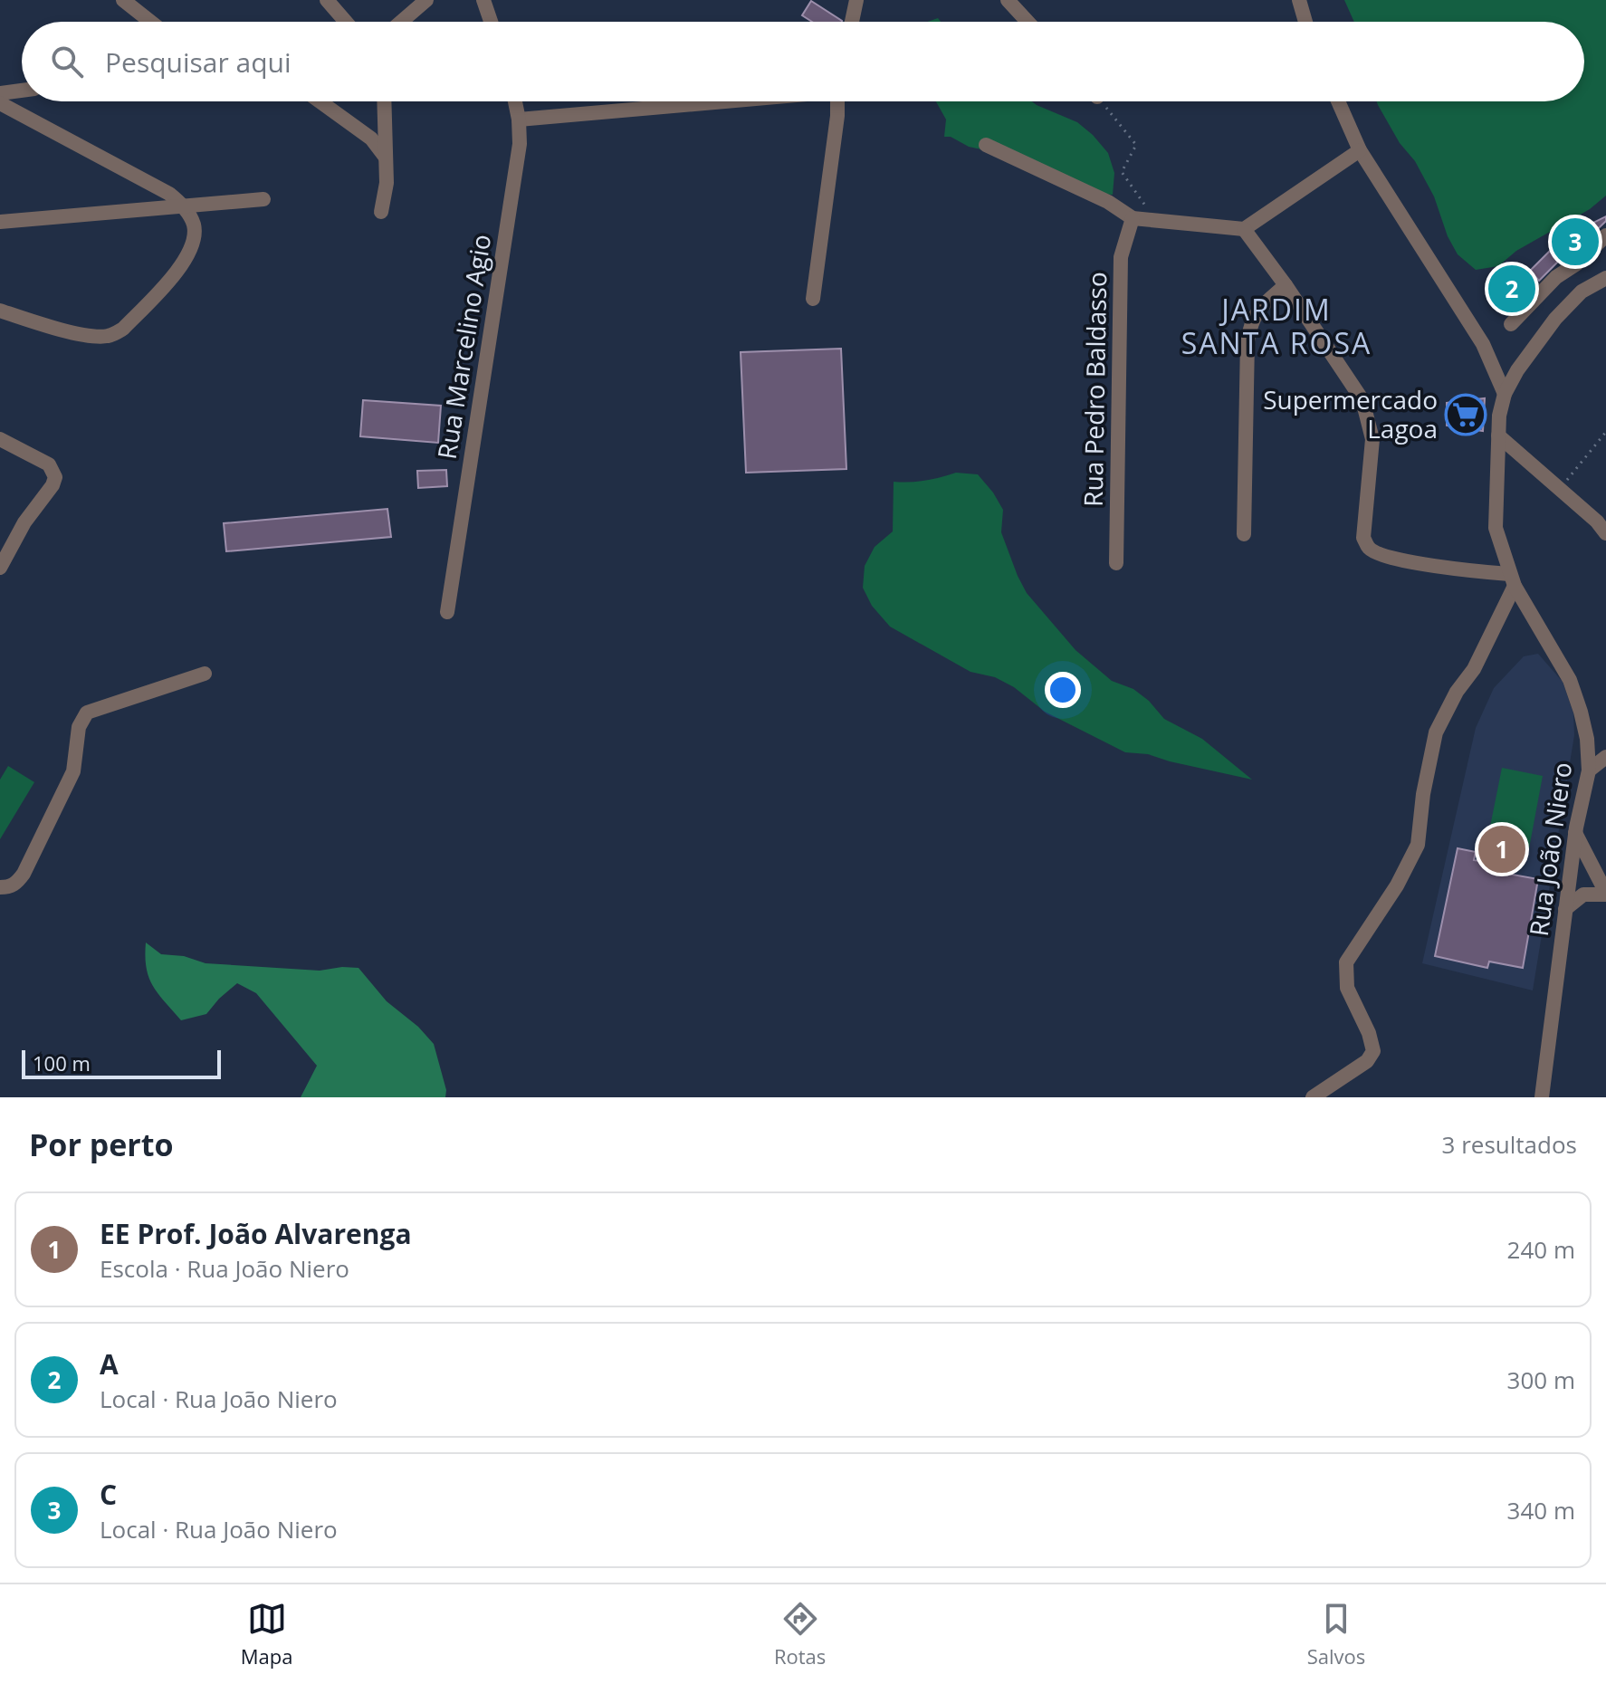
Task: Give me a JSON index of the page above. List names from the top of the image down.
{
  "streets": {
    "street": ["Rua Marcelino Agio", "Rua Pedro Baldasso", "Rua João Niero"]
  },
  "districts": ["JARDIM SANTA ROSA"],
  "places": {
    "supermarket": ["Supermercado Lagoa"]
  },
  "scale_bar": "100 m",
  "page": {
    "search": "Pesquisar aqui",
    "pins": ["3", "2", "1"],
    "scale": "100 m",
    "heading": ["Por perto", "3 resultados"],
    "list": [
      {
        "mark": "1",
        "name": "EE Prof. João Alvarenga",
        "note": "Escola · Rua João Niero",
        "value": "240 m"
      },
      {
        "mark": "2",
        "name": "A",
        "note": "Local · Rua João Niero",
        "value": "300 m"
      },
      {
        "mark": "3",
        "name": "C",
        "note": "Local · Rua João Niero",
        "value": "340 m"
      }
    ],
    "nav": ["Mapa", "Rotas", "Salvos"]
  }
}
